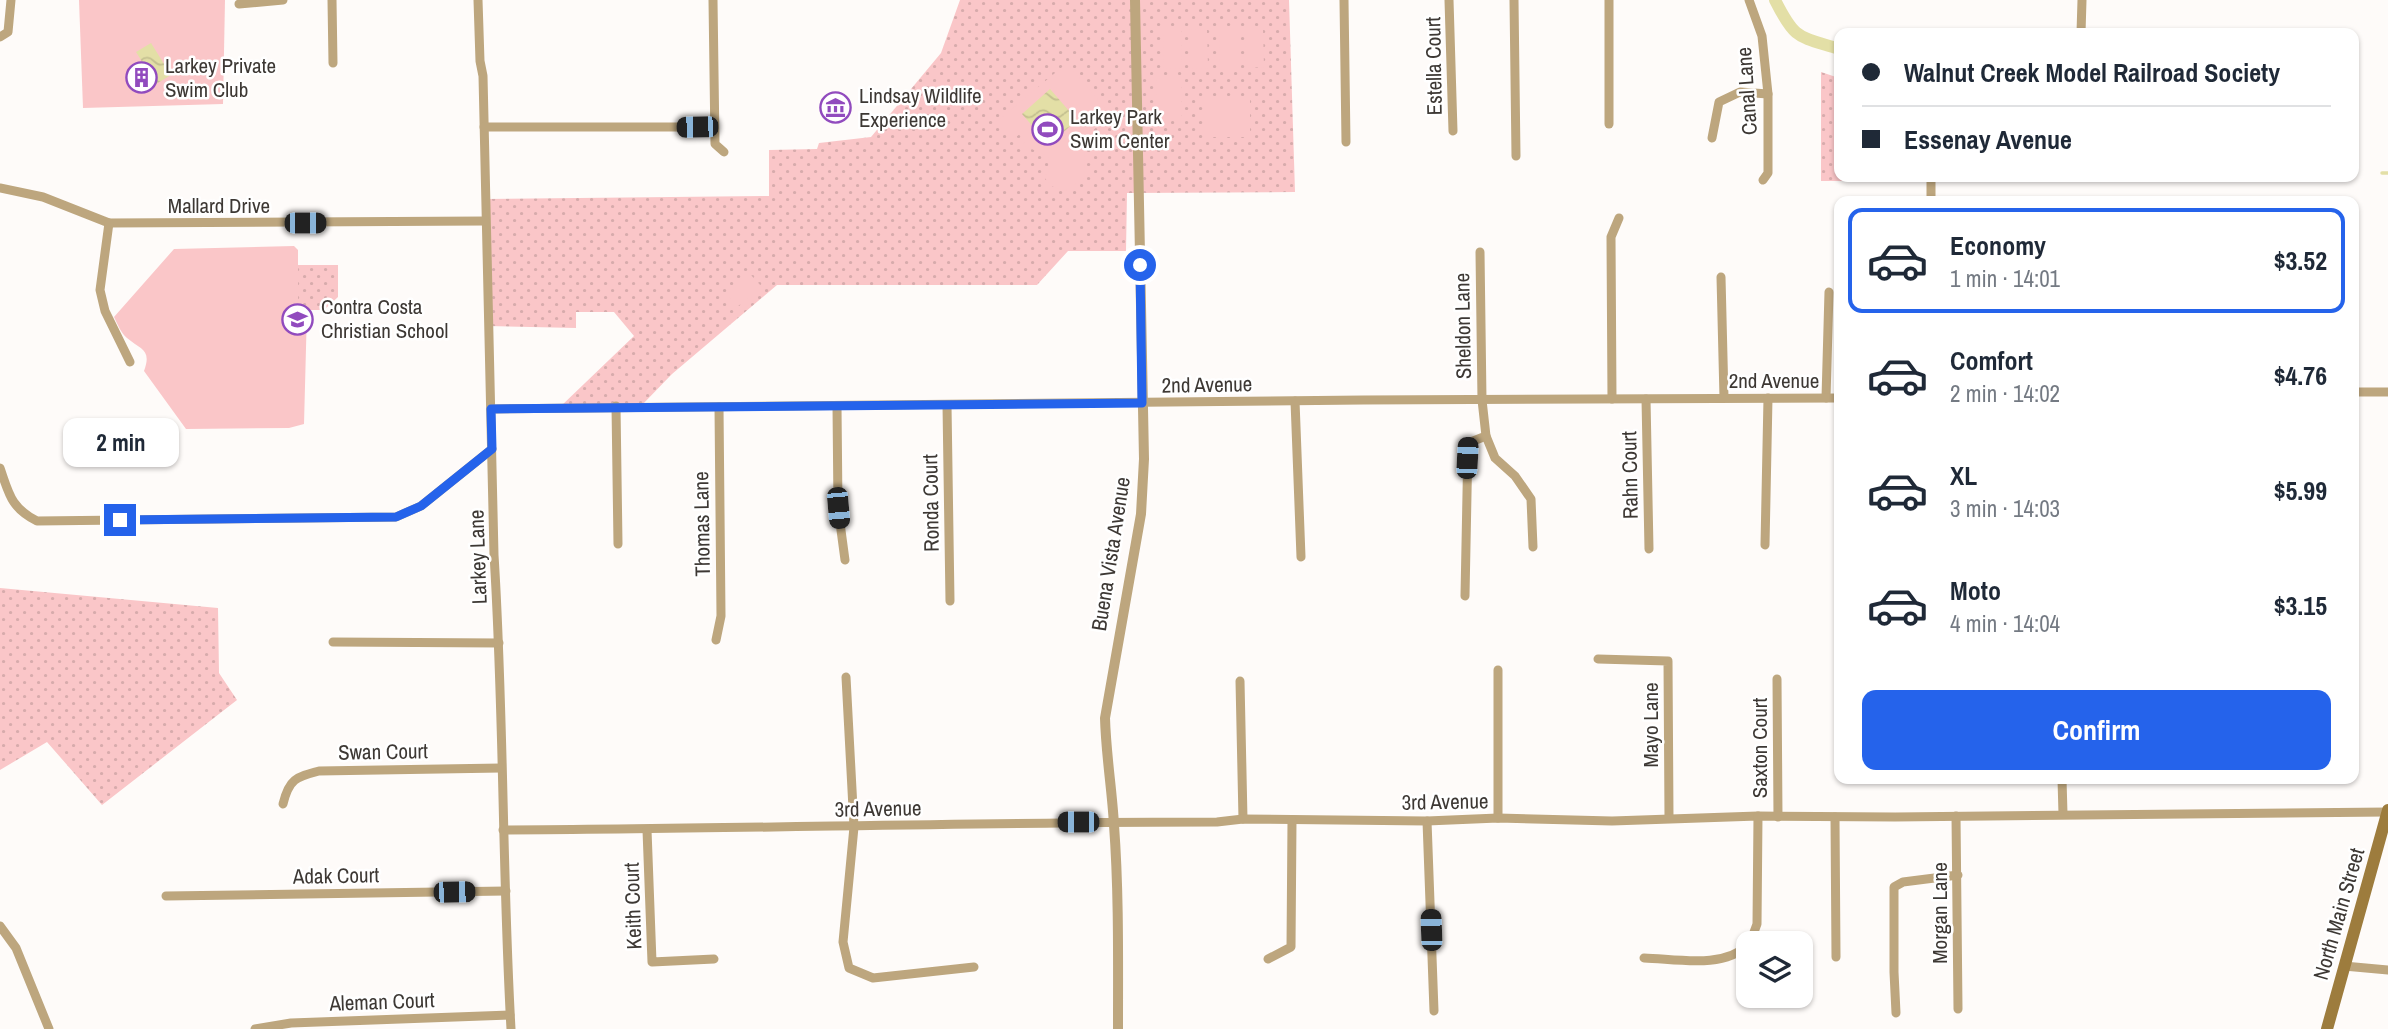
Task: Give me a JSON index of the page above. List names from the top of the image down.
{
  "streets": {
    "main road": ["North Main Street"],
    "street": [
      "Estella Court",
      "Canal Lane",
      "Mallard Drive",
      "Sheldon Lane",
      "2nd Avenue",
      "Rahn Court",
      "Ronda Court",
      "Thomas Lane",
      "Buena Vista Avenue",
      "Larkey Lane",
      "Mayo Lane",
      "Saxton Court",
      "Swan Court",
      "3rd Avenue",
      "Adak Court",
      "Keith Court",
      "Morgan Lane",
      "Aleman Court"
    ]
  },
  "crossings": [
    ["Mallard Drive", "Larkey Lane"],
    ["Sheldon Lane", "2nd Avenue"],
    ["2nd Avenue", "Rahn Court"],
    ["2nd Avenue", "Ronda Court"],
    ["2nd Avenue", "Thomas Lane"],
    ["2nd Avenue", "Buena Vista Avenue"],
    ["2nd Avenue", "Larkey Lane"],
    ["Buena Vista Avenue", "3rd Avenue"],
    ["Larkey Lane", "Swan Court"],
    ["Larkey Lane", "3rd Avenue"],
    ["Larkey Lane", "Adak Court"],
    ["Larkey Lane", "Aleman Court"],
    ["Mayo Lane", "3rd Avenue"],
    ["Saxton Court", "3rd Avenue"],
    ["3rd Avenue", "Keith Court"],
    ["3rd Avenue", "Morgan Lane"],
    ["3rd Avenue", "North Main Street"]
  ],
  "places": {
    "building": ["Larkey Private Swim Club"],
    "museum": ["Lindsay Wildlife Experience"],
    "sports": ["Larkey Park Swim Center"],
    "school or university": ["Contra Costa Christian School"]
  },
  "page": {
    "banner": ["Walnut Creek Model Railroad Society", "Essenay Avenue"],
    "list": [
      {
        "name": "Economy",
        "note": "1 min · 14:01",
        "value": "$3.52"
      },
      {
        "name": "Comfort",
        "note": "2 min · 14:02",
        "value": "$4.76"
      },
      {
        "name": "XL",
        "note": "3 min · 14:03",
        "value": "$5.99"
      },
      {
        "name": "Moto",
        "note": "4 min · 14:04",
        "value": "$3.15"
      }
    ],
    "bubble": "2 min",
    "buttons": "Confirm"
  }
}
